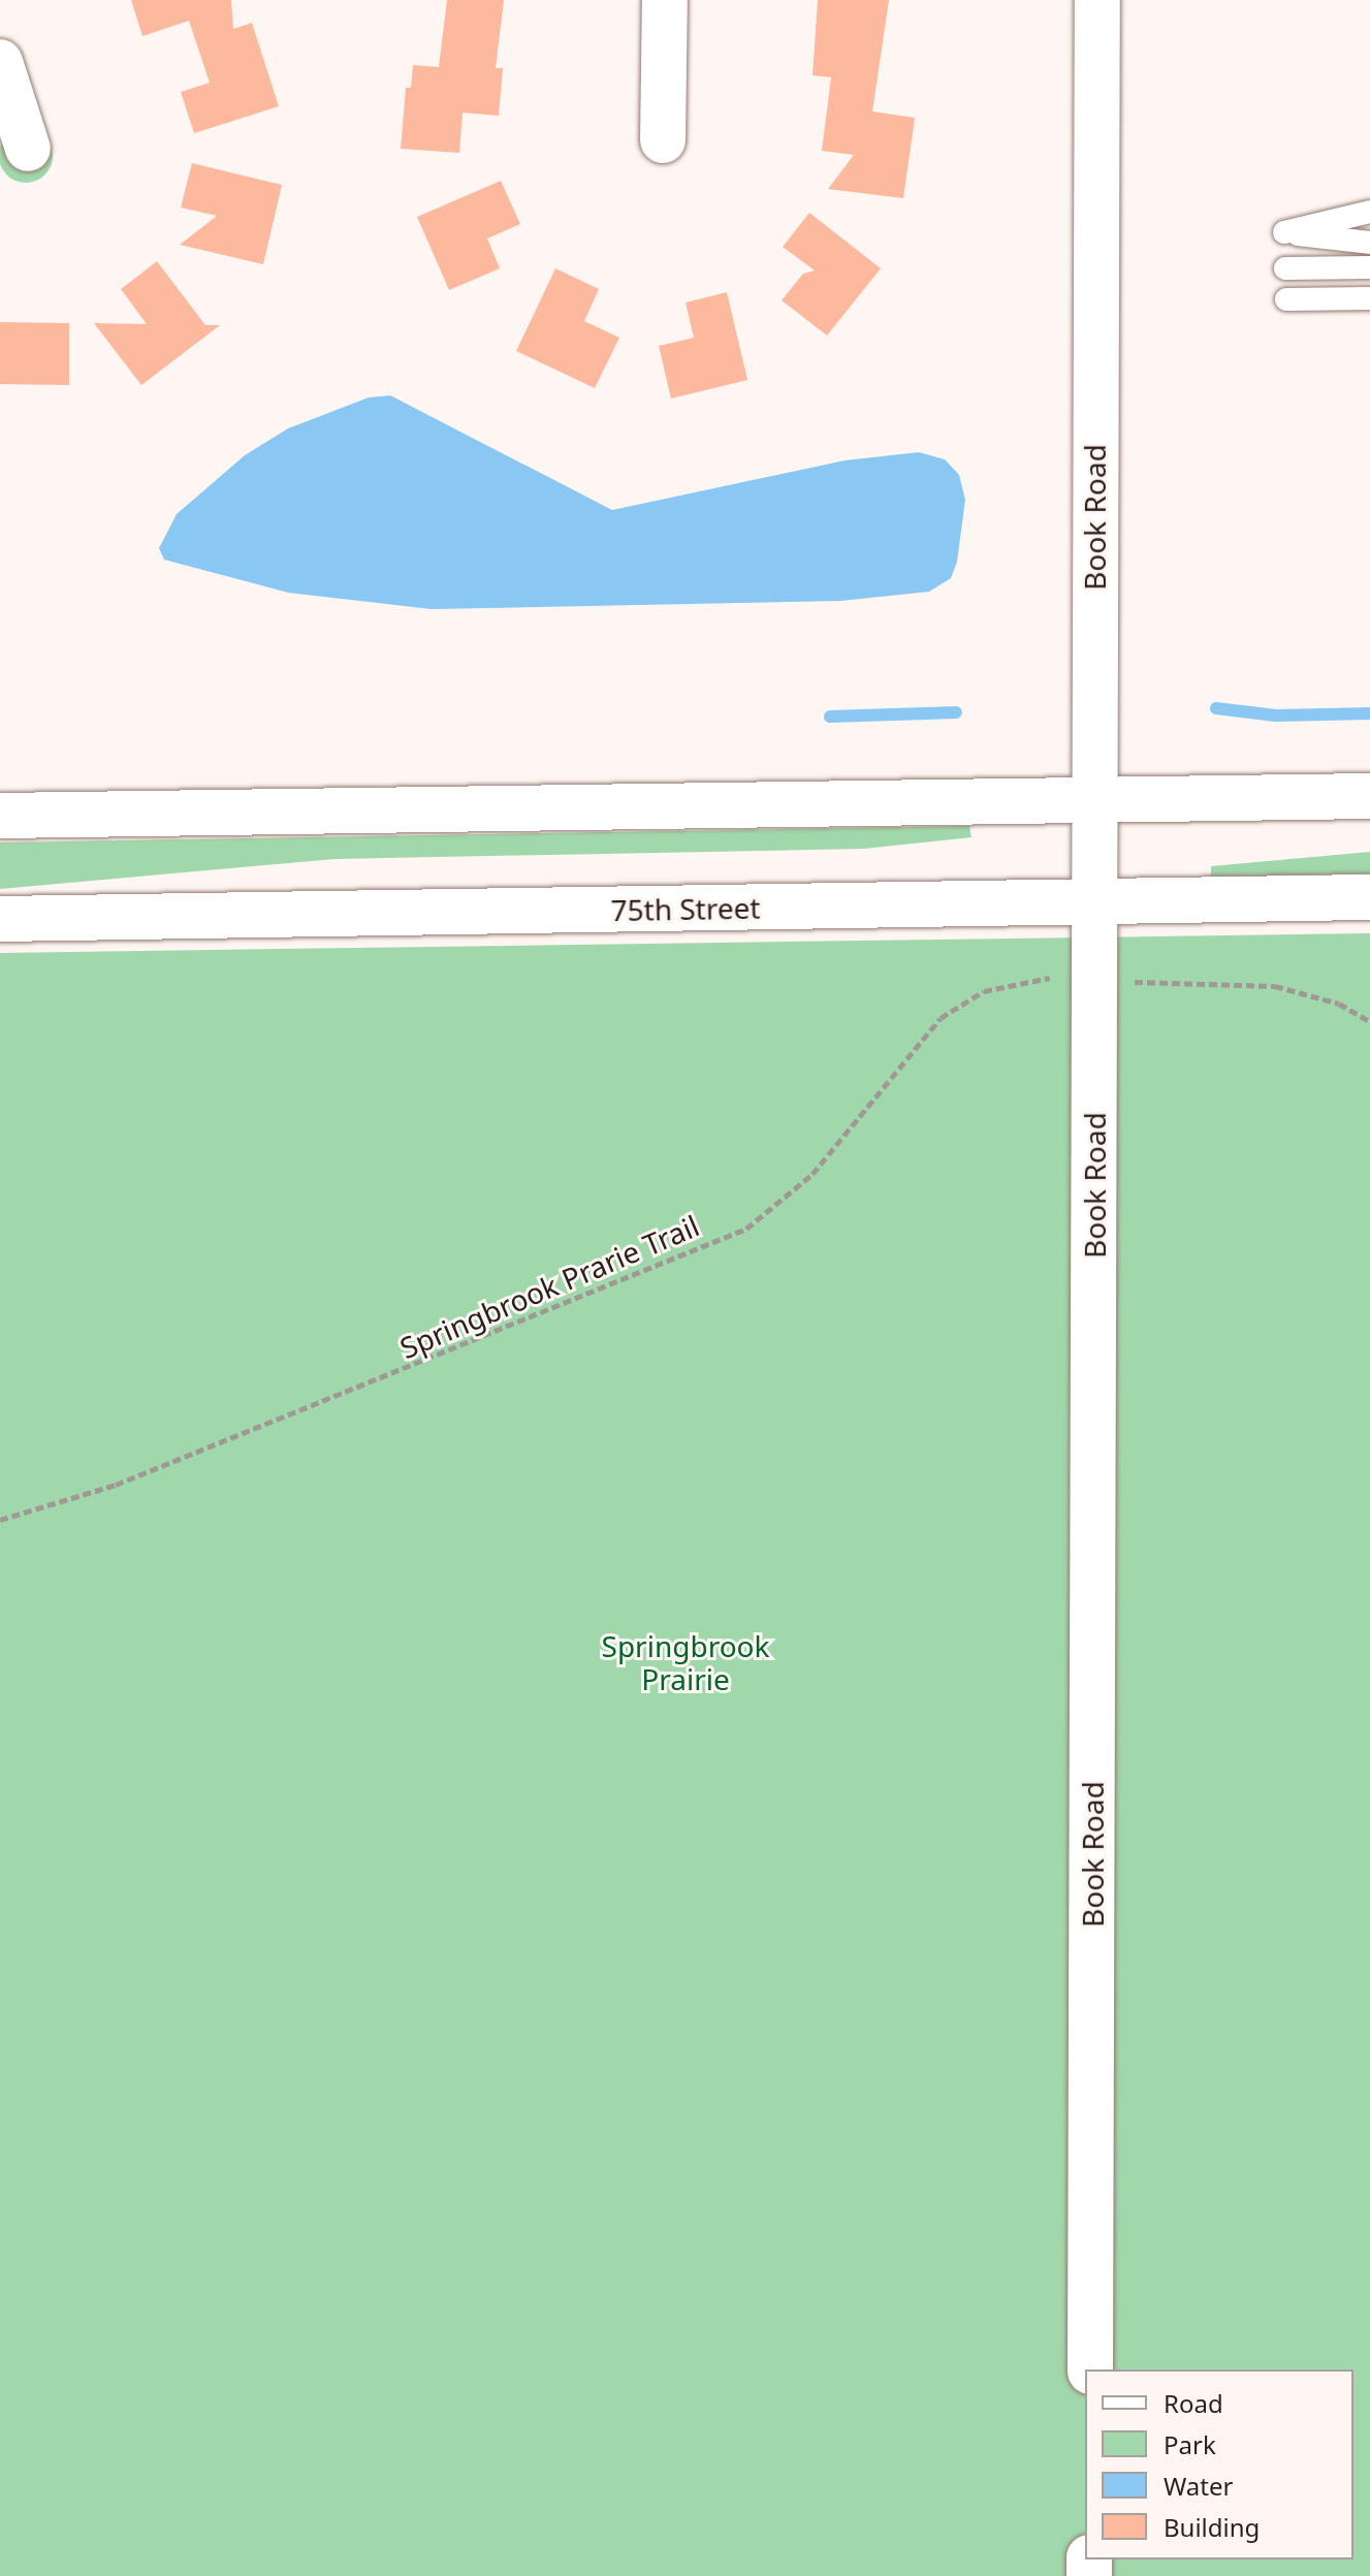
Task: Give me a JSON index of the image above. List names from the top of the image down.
{
  "streets": {
    "main road": ["Book Road", "75th Street"],
    "path": ["Springbrook Prarie Trail"]
  },
  "crossings": [
    ["Book Road", "75th Street"]
  ],
  "parks": ["Springbrook Prairie"],
  "legend": [
    "Road",
    "Park",
    "Water",
    "Building"
  ]
}
